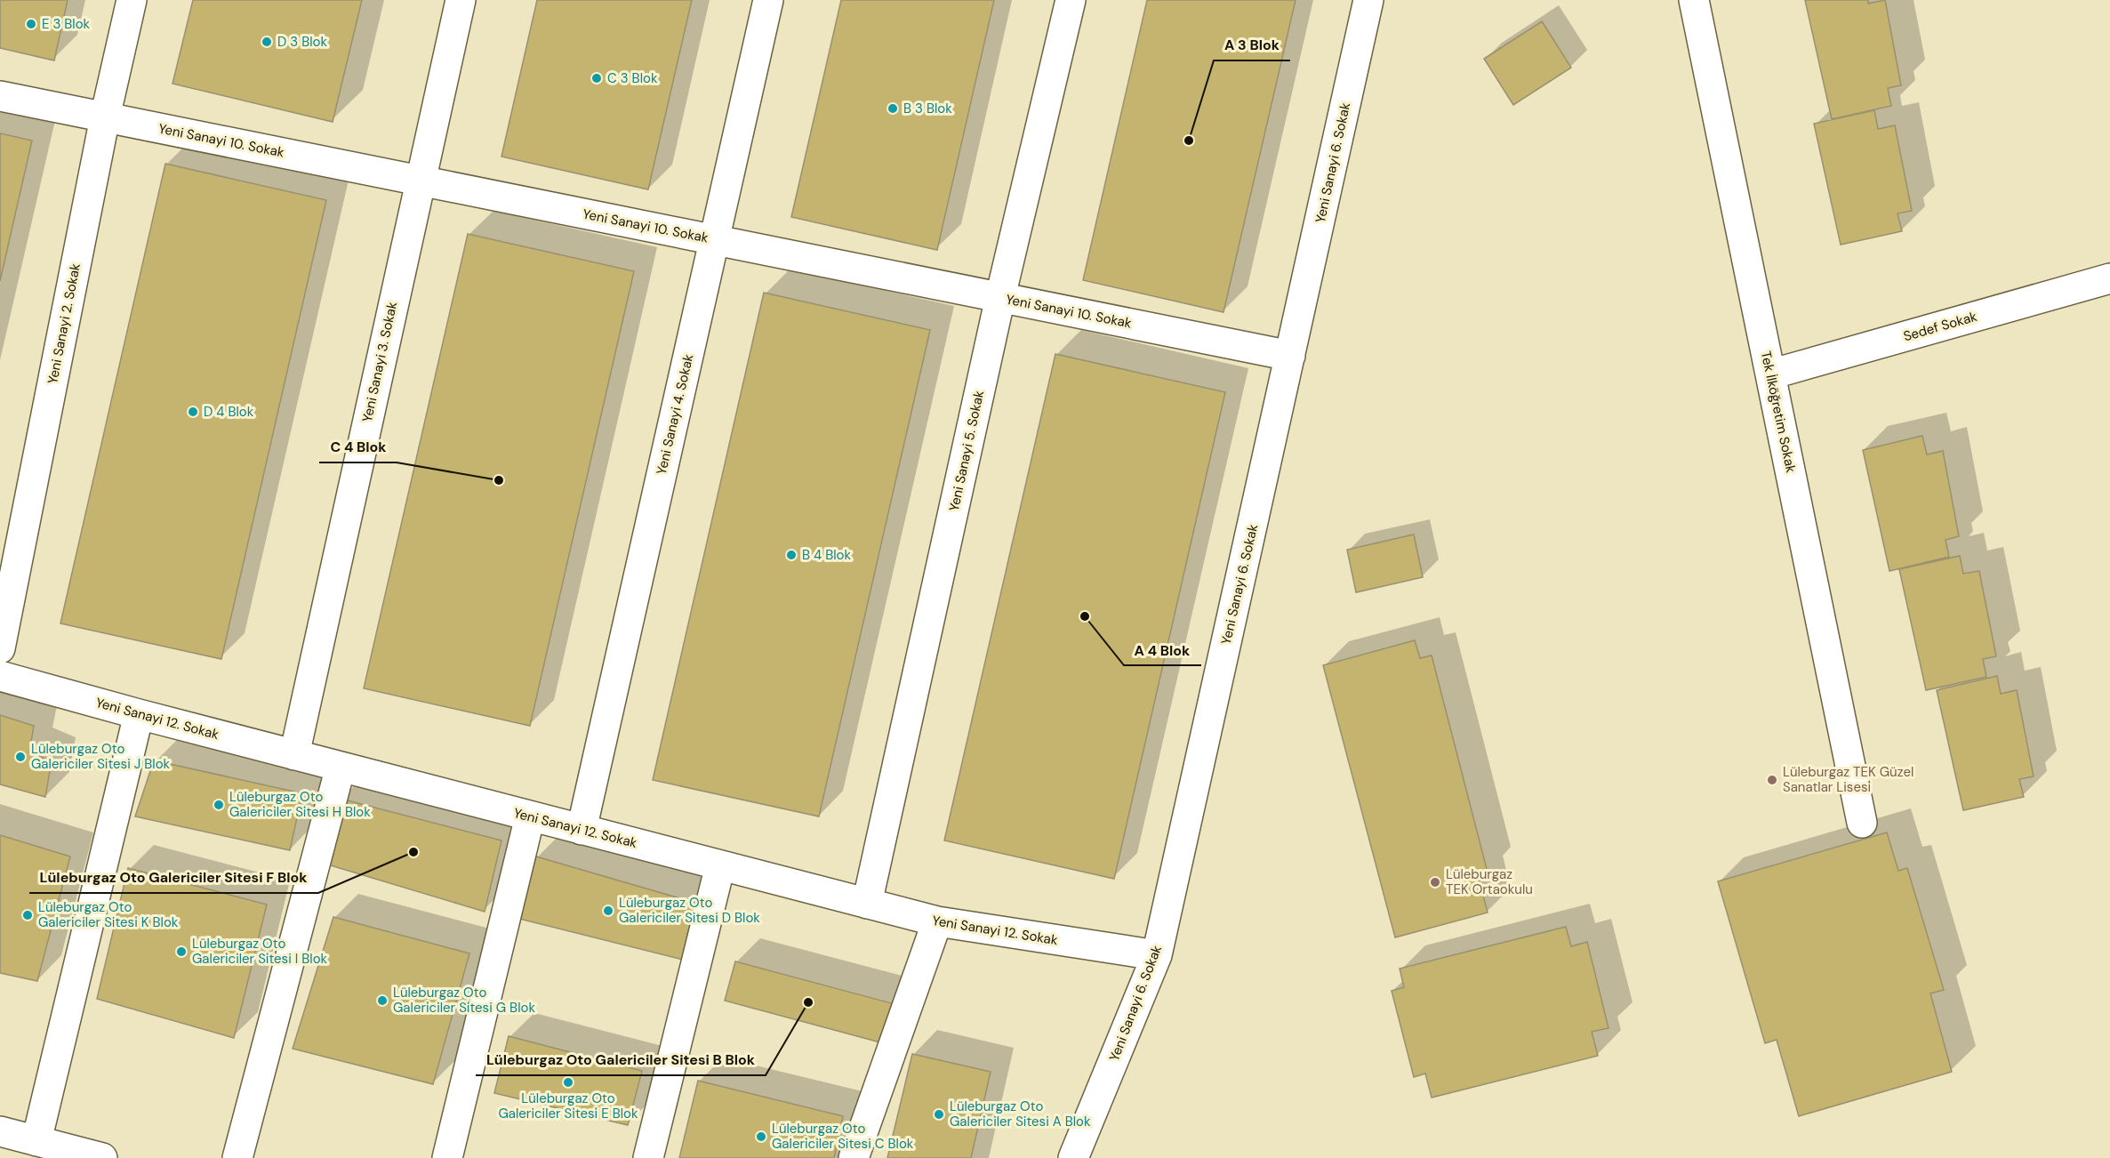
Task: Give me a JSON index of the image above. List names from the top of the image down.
{
  "streets": {
    "street": [
      "Yeni Sanayi 10. Sokak",
      "Yeni Sanayi 6. Sokak",
      "Yeni Sanayi 2. Sokak",
      "Sedef Sokak",
      "Yeni Sanayi 3. Sokak",
      "Tek İlköğretim Sokak",
      "Yeni Sanayi 4. Sokak",
      "Yeni Sanayi 5. Sokak",
      "Yeni Sanayi 12. Sokak"
    ]
  },
  "crossings": [
    ["Yeni Sanayi 10. Sokak", "Yeni Sanayi 6. Sokak"],
    ["Yeni Sanayi 10. Sokak", "Yeni Sanayi 2. Sokak"],
    ["Yeni Sanayi 10. Sokak", "Yeni Sanayi 3. Sokak"],
    ["Yeni Sanayi 10. Sokak", "Yeni Sanayi 4. Sokak"],
    ["Yeni Sanayi 10. Sokak", "Yeni Sanayi 5. Sokak"],
    ["Yeni Sanayi 6. Sokak", "Yeni Sanayi 12. Sokak"],
    ["Sedef Sokak", "Tek İlköğretim Sokak"],
    ["Yeni Sanayi 3. Sokak", "Yeni Sanayi 12. Sokak"],
    ["Yeni Sanayi 4. Sokak", "Yeni Sanayi 12. Sokak"],
    ["Yeni Sanayi 5. Sokak", "Yeni Sanayi 12. Sokak"]
  ],
  "places": [
    "E 3 Blok",
    "D 3 Blok",
    "C 3 Blok",
    "B 3 Blok",
    "A 3 Blok",
    "D 4 Blok",
    "C 4 Blok",
    "B 4 Blok",
    "A 4 Blok",
    "Lüleburgaz Oto Galericiler Sitesi J Blok",
    "Lüleburgaz TEK Güzel Sanatlar Lisesi",
    "Lüleburgaz Oto Galericiler Sitesi H Blok",
    "Lüleburgaz Oto Galericiler Sitesi F Blok",
    "Lüleburgaz TEK Ortaokulu",
    "Lüleburgaz Oto Galericiler Sitesi D Blok",
    "Lüleburgaz Oto Galericiler Sitesi K Blok",
    "Lüleburgaz Oto Galericiler Sitesi I Blok",
    "Lüleburgaz Oto Galericiler Sitesi G Blok",
    "Lüleburgaz Oto Galericiler Sitesi B Blok",
    "Lüleburgaz Oto Galericiler Sitesi E Blok",
    "Lüleburgaz Oto Galericiler Sitesi A Blok",
    "Lüleburgaz Oto Galericiler Sitesi C Blok"
  ]
}
